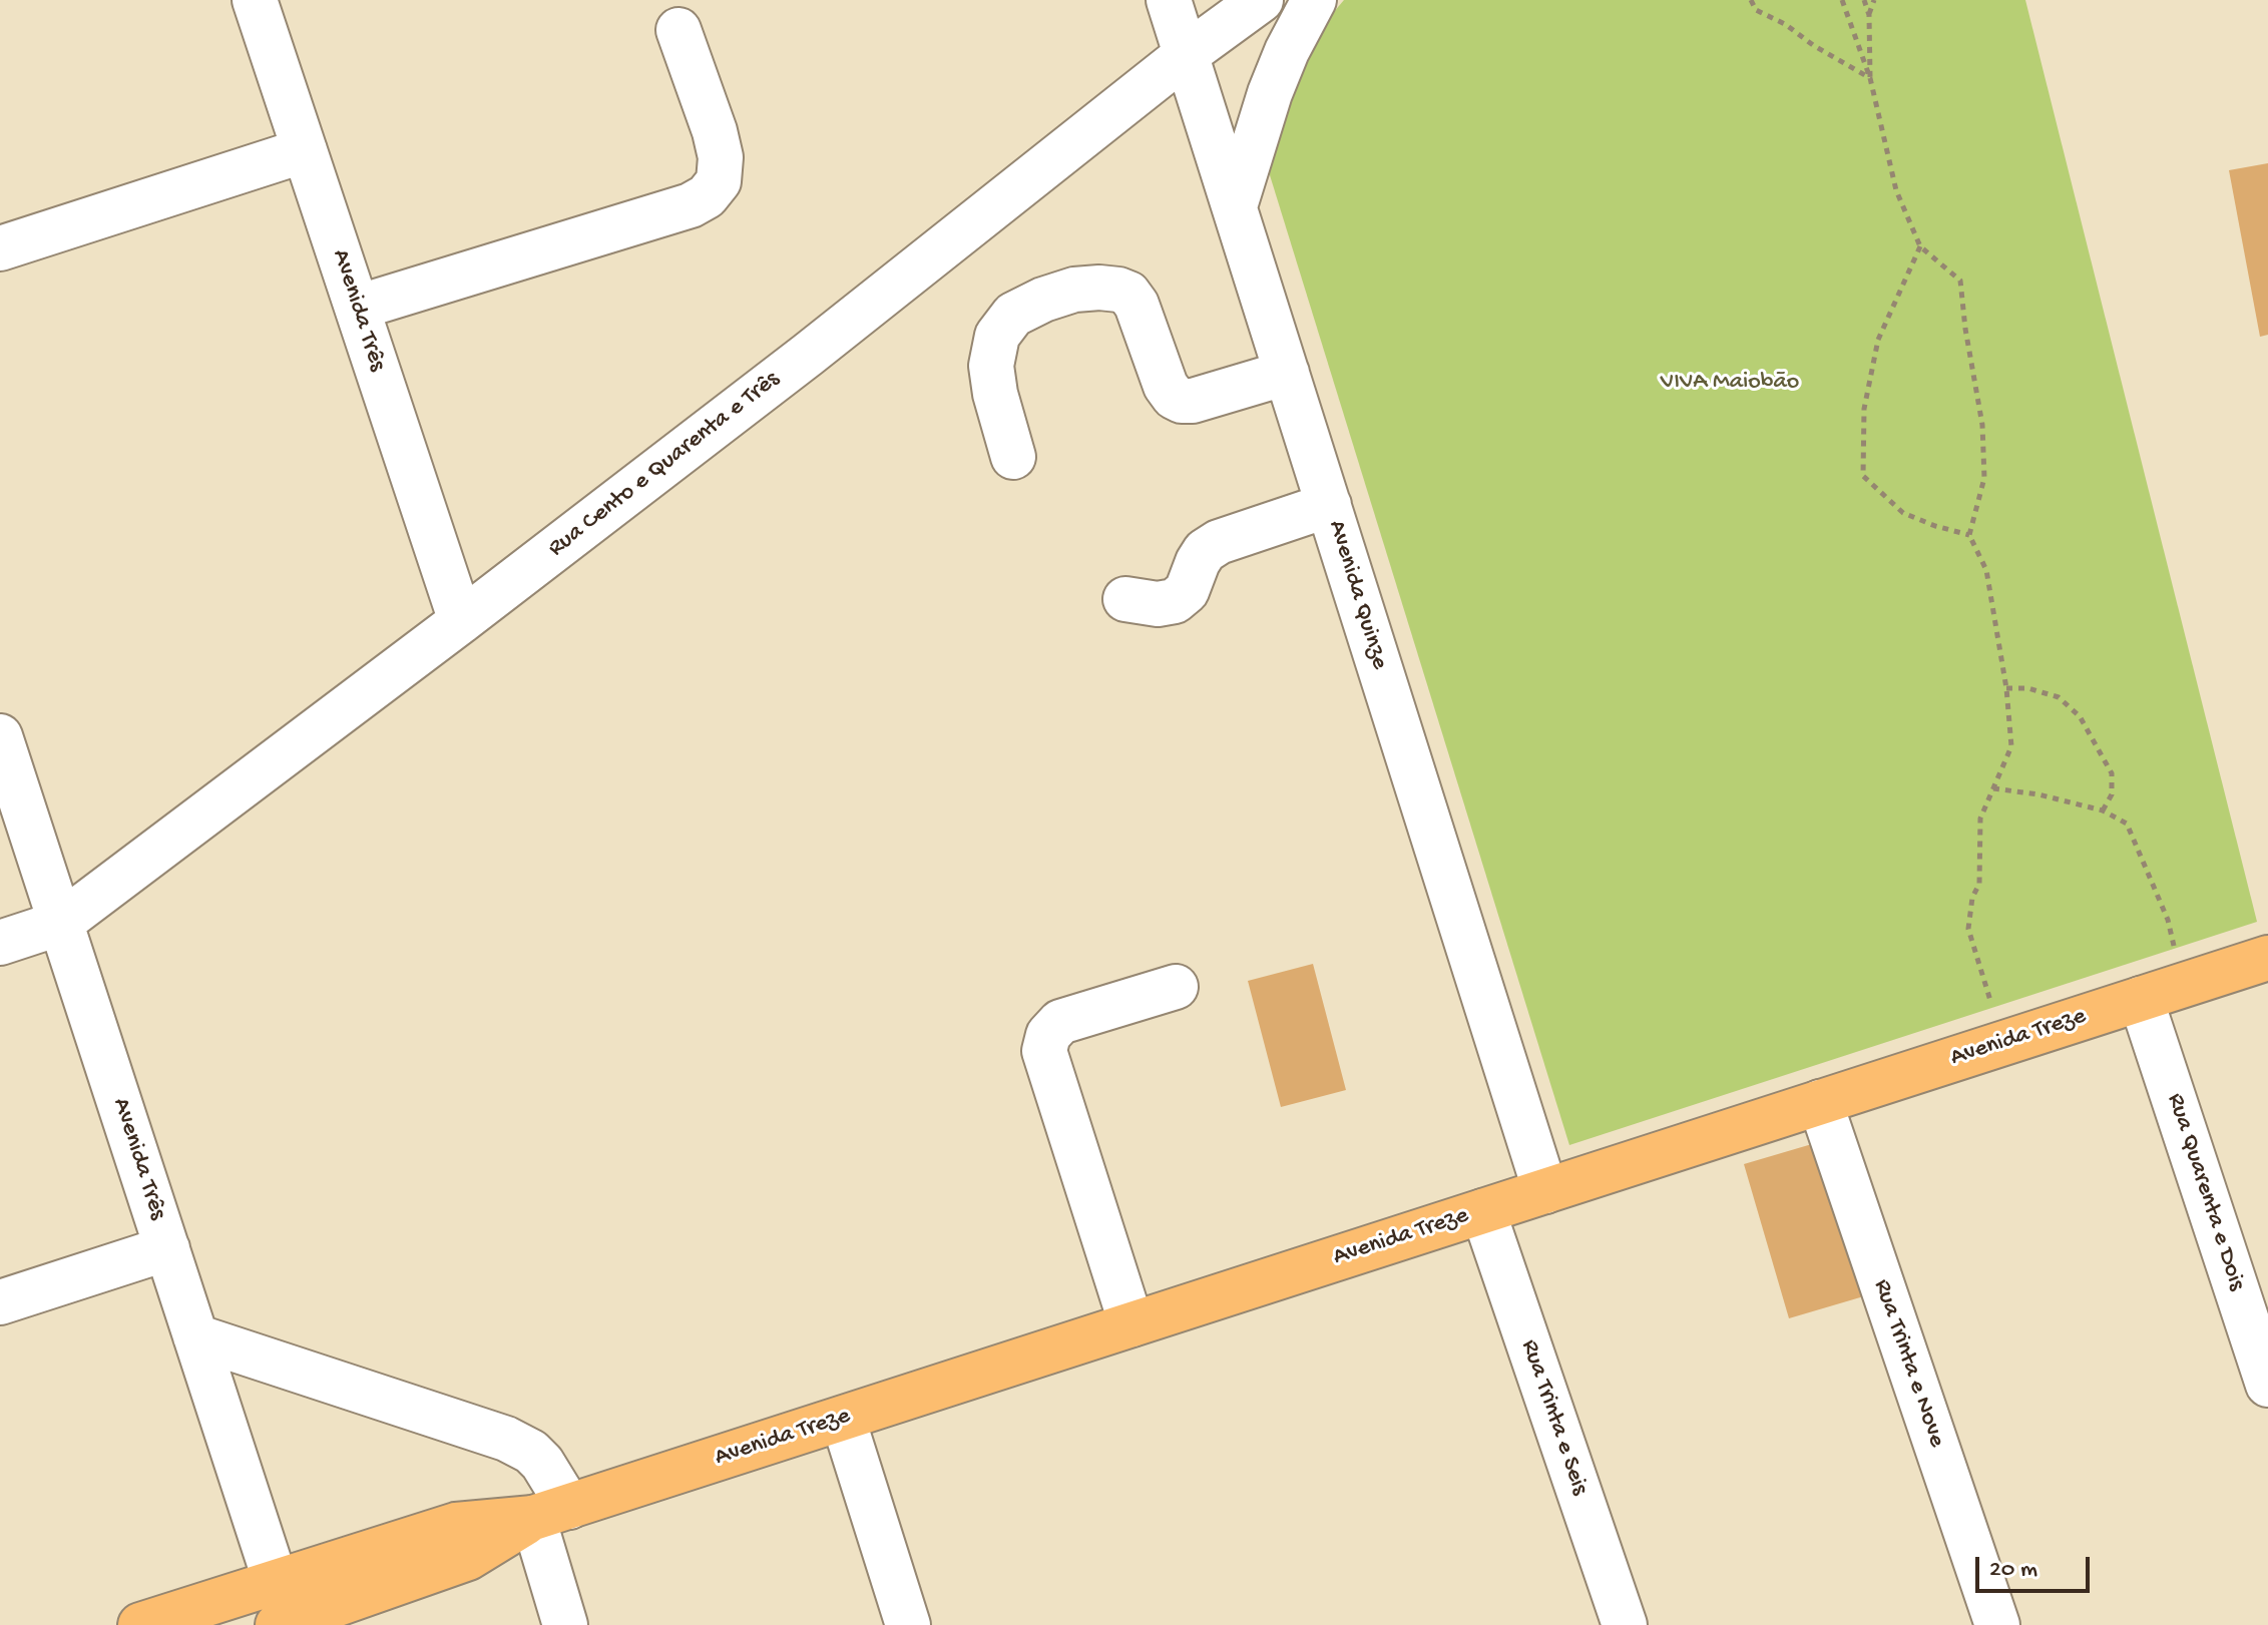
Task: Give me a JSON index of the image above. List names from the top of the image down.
{
  "streets": {
    "main road": ["Avenida Treze"],
    "street": [
      "Avenida Três",
      "Rua Cento e Quarenta e Três",
      "Avenida Quinze",
      "Rua Quarenta e Dois",
      "Rua Trinta e Nove",
      "Rua Trinta e Seis"
    ]
  },
  "crossings": [
    ["Avenida Três", "Rua Cento e Quarenta e Três"],
    ["Avenida Três", "Avenida Treze"],
    ["Rua Cento e Quarenta e Três", "Avenida Quinze"],
    ["Avenida Quinze", "Avenida Treze"],
    ["Avenida Treze", "Rua Quarenta e Dois"],
    ["Avenida Treze", "Rua Trinta e Nove"],
    ["Avenida Treze", "Rua Trinta e Seis"]
  ],
  "parks": ["VIVA Maiobão"],
  "scale_bar": "20 m"
}
